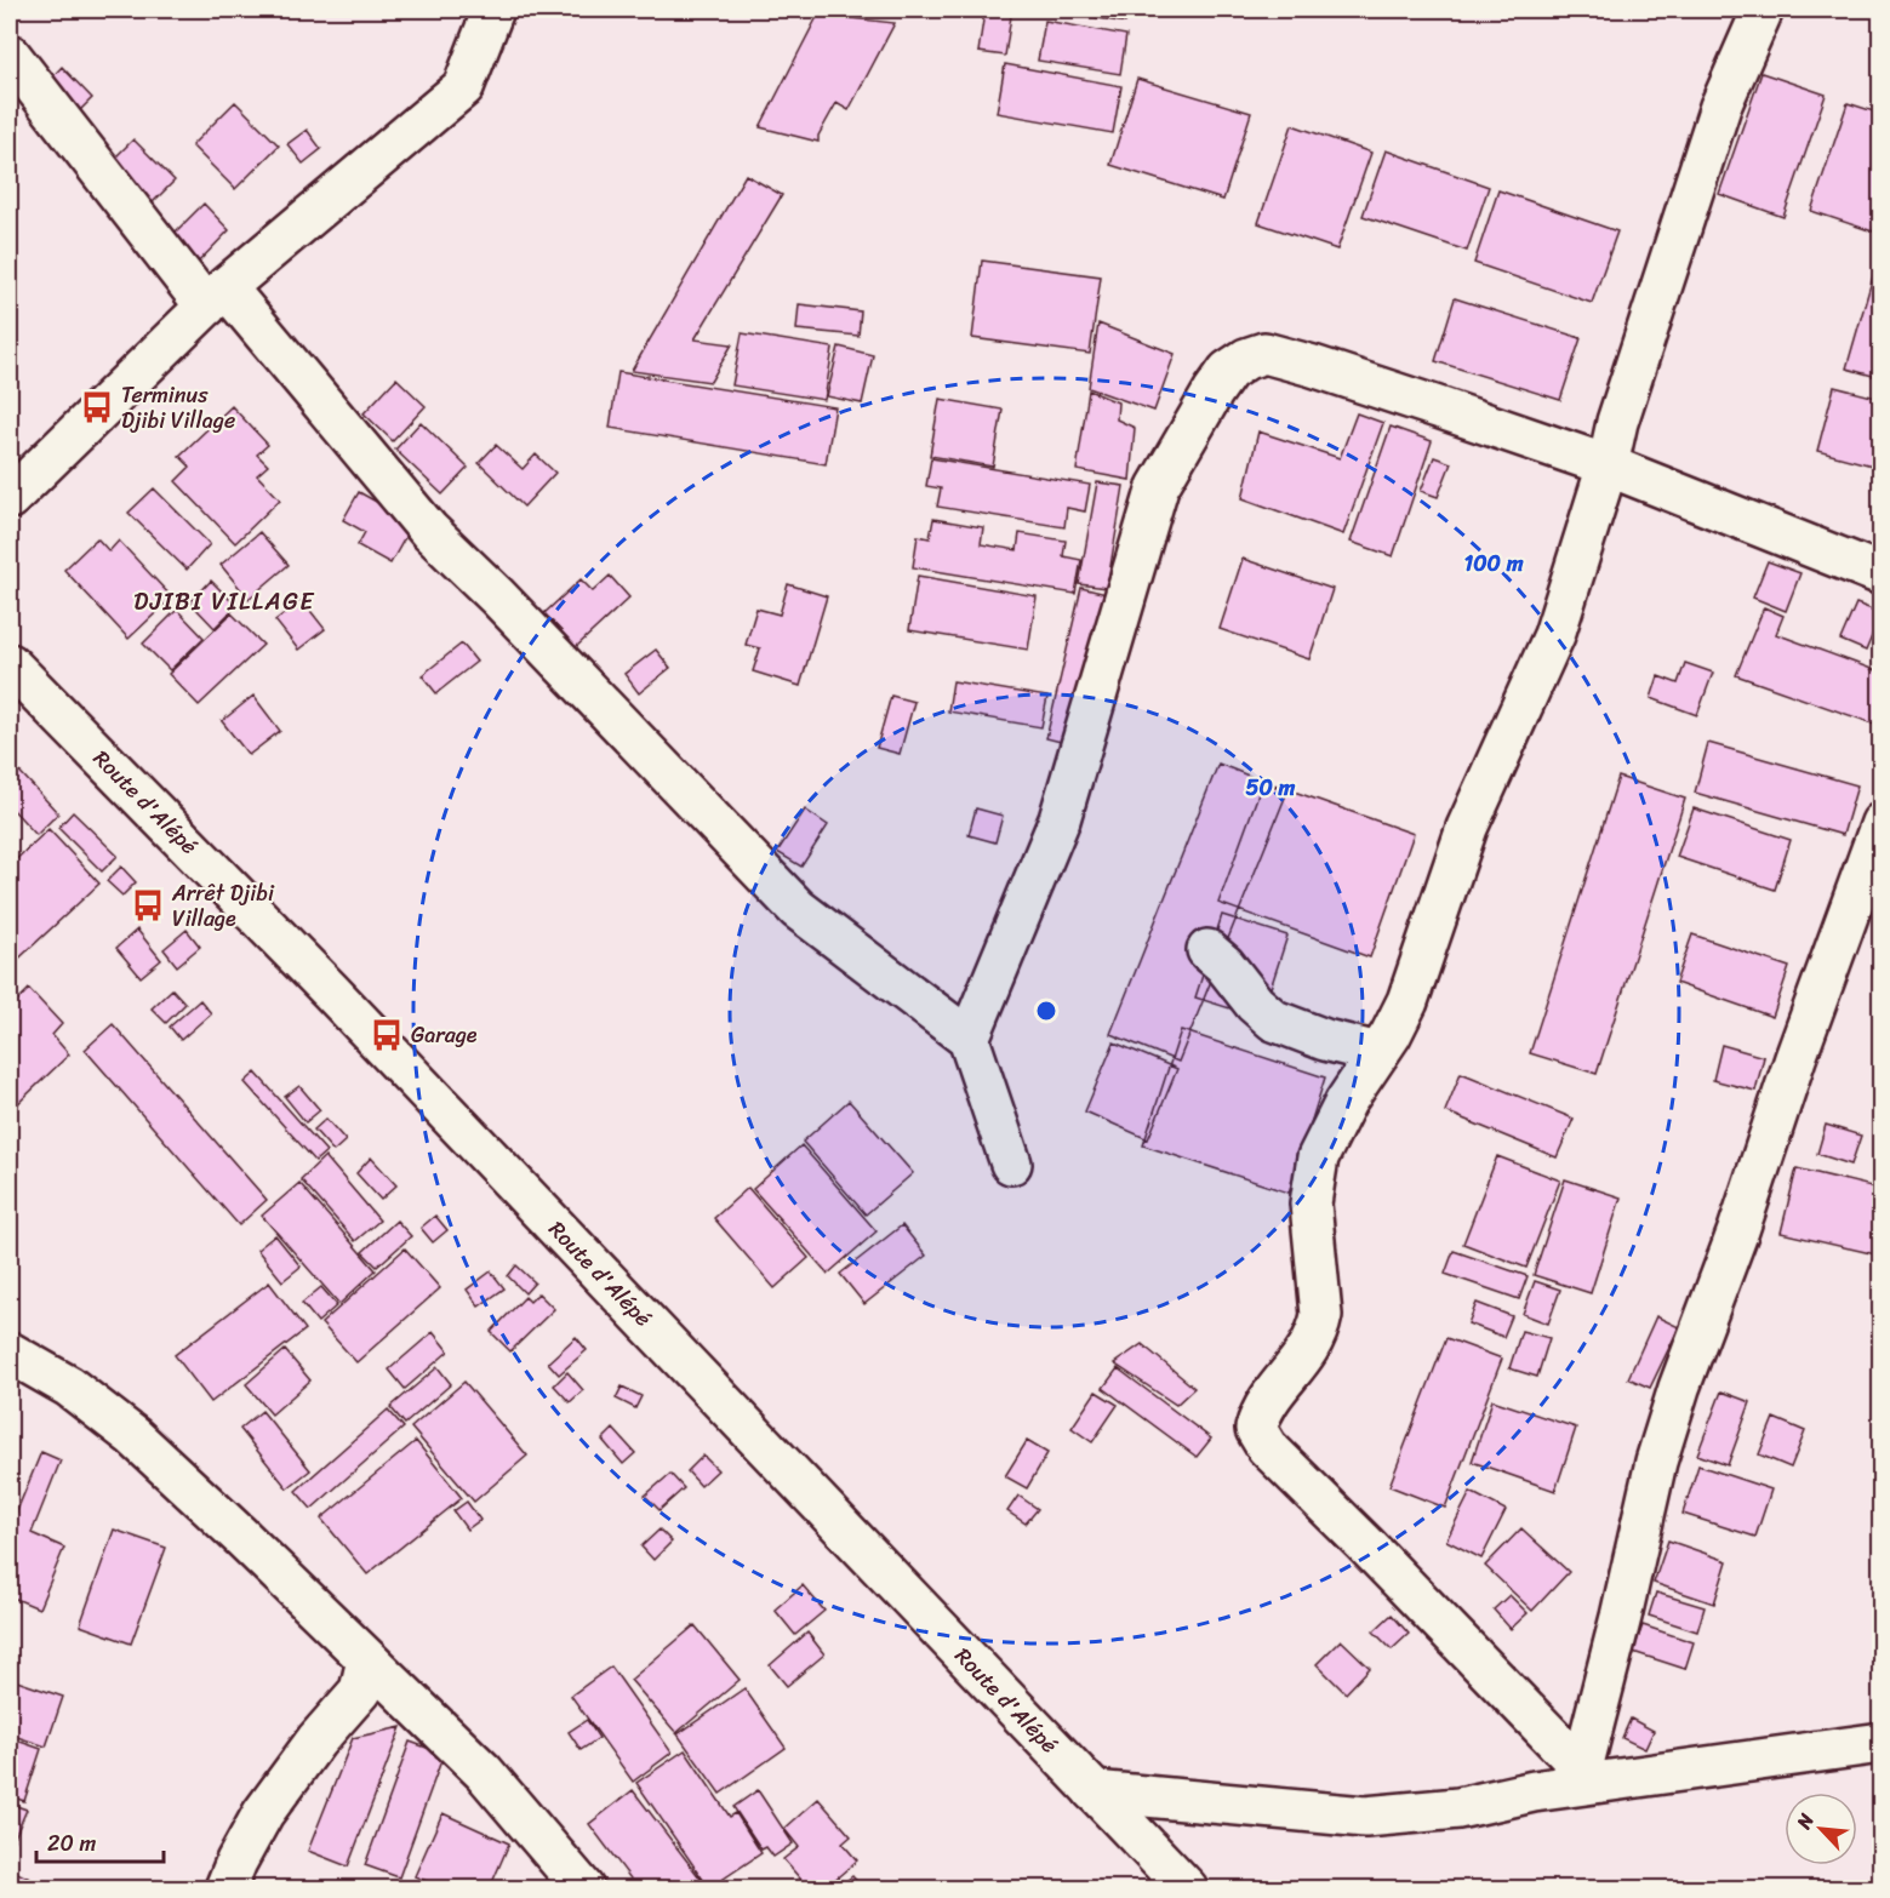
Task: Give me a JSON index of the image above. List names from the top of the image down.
{
  "streets": {
    "street": ["Route d'Alépé"]
  },
  "districts": ["DJIBI VILLAGE"],
  "places": {
    "bus stop": ["Terminus Djibi Village", "Arrêt Djibi Village", "Garage"]
  },
  "scale_bar": "20 m",
  "north": "top left",
  "rings": ["100 m", "50 m"]
}
